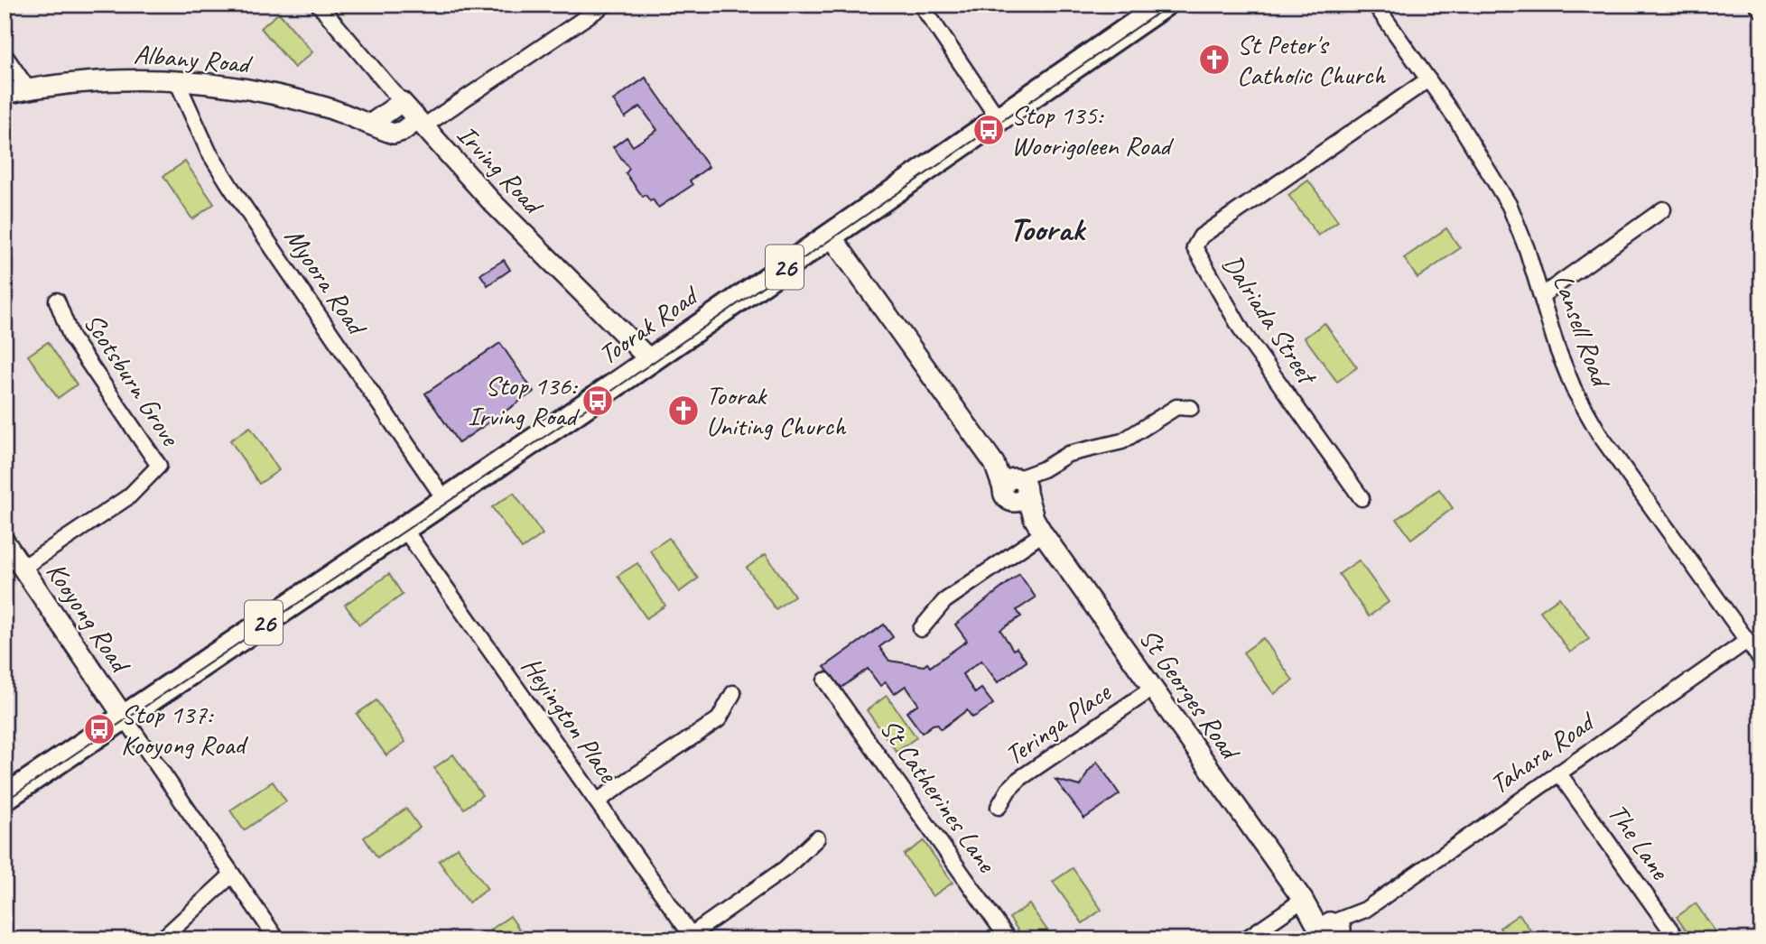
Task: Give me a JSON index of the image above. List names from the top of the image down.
{
  "streets": {
    "main road": ["26", "Toorak Road"],
    "street": [
      "Albany Road",
      "Irving Road",
      "Myoora Road",
      "Dalriada Street",
      "Lansell Road",
      "Scotsburn Grove",
      "Kooyong Road",
      "St Georges Road",
      "Heyington Place",
      "Teringa Place",
      "Tahara Road",
      "St Catherines Lane",
      "The Lane"
    ]
  },
  "crossings": [
    ["Albany Road", "Irving Road"],
    ["Albany Road", "Myoora Road"],
    ["Irving Road", "Toorak Road"],
    ["Myoora Road", "Toorak Road"],
    ["Dalriada Street", "Lansell Road"],
    ["Toorak Road", "Kooyong Road"],
    ["Toorak Road", "St Georges Road"],
    ["Toorak Road", "Heyington Place"],
    ["Lansell Road", "Tahara Road"],
    ["Scotsburn Grove", "Kooyong Road"],
    ["St Georges Road", "Teringa Place"],
    ["St Georges Road", "Tahara Road"],
    ["Tahara Road", "The Lane"]
  ],
  "districts": ["Toorak"],
  "places": {
    "church": ["St Peter's Catholic Church", "Toorak Uniting Church"],
    "bus stop": ["Stop 135: Woorigoleen Road", "Stop 136: Irving Road", "Stop 137: Kooyong Road"]
  }
}
